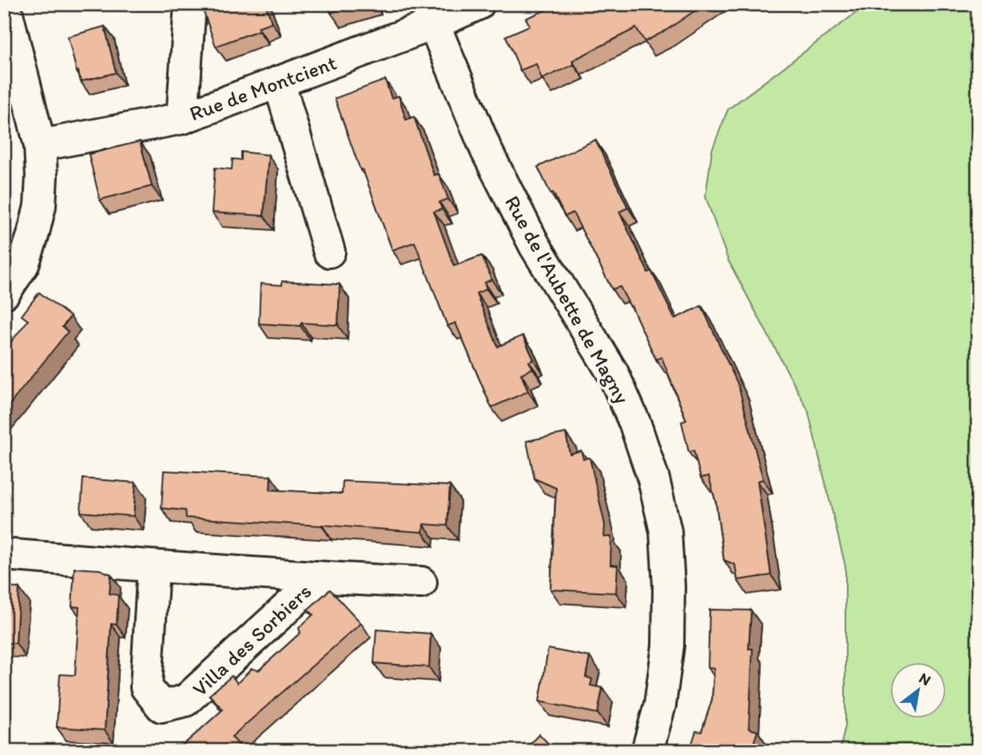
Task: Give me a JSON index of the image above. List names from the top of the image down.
{
  "streets": {
    "street": ["Rue de Montcient", "Rue de l'Aubette de Magny", "Villa des Sorbiers"]
  },
  "crossings": [
    ["Rue de Montcient", "Rue de l'Aubette de Magny"]
  ],
  "north": "top right"
}
